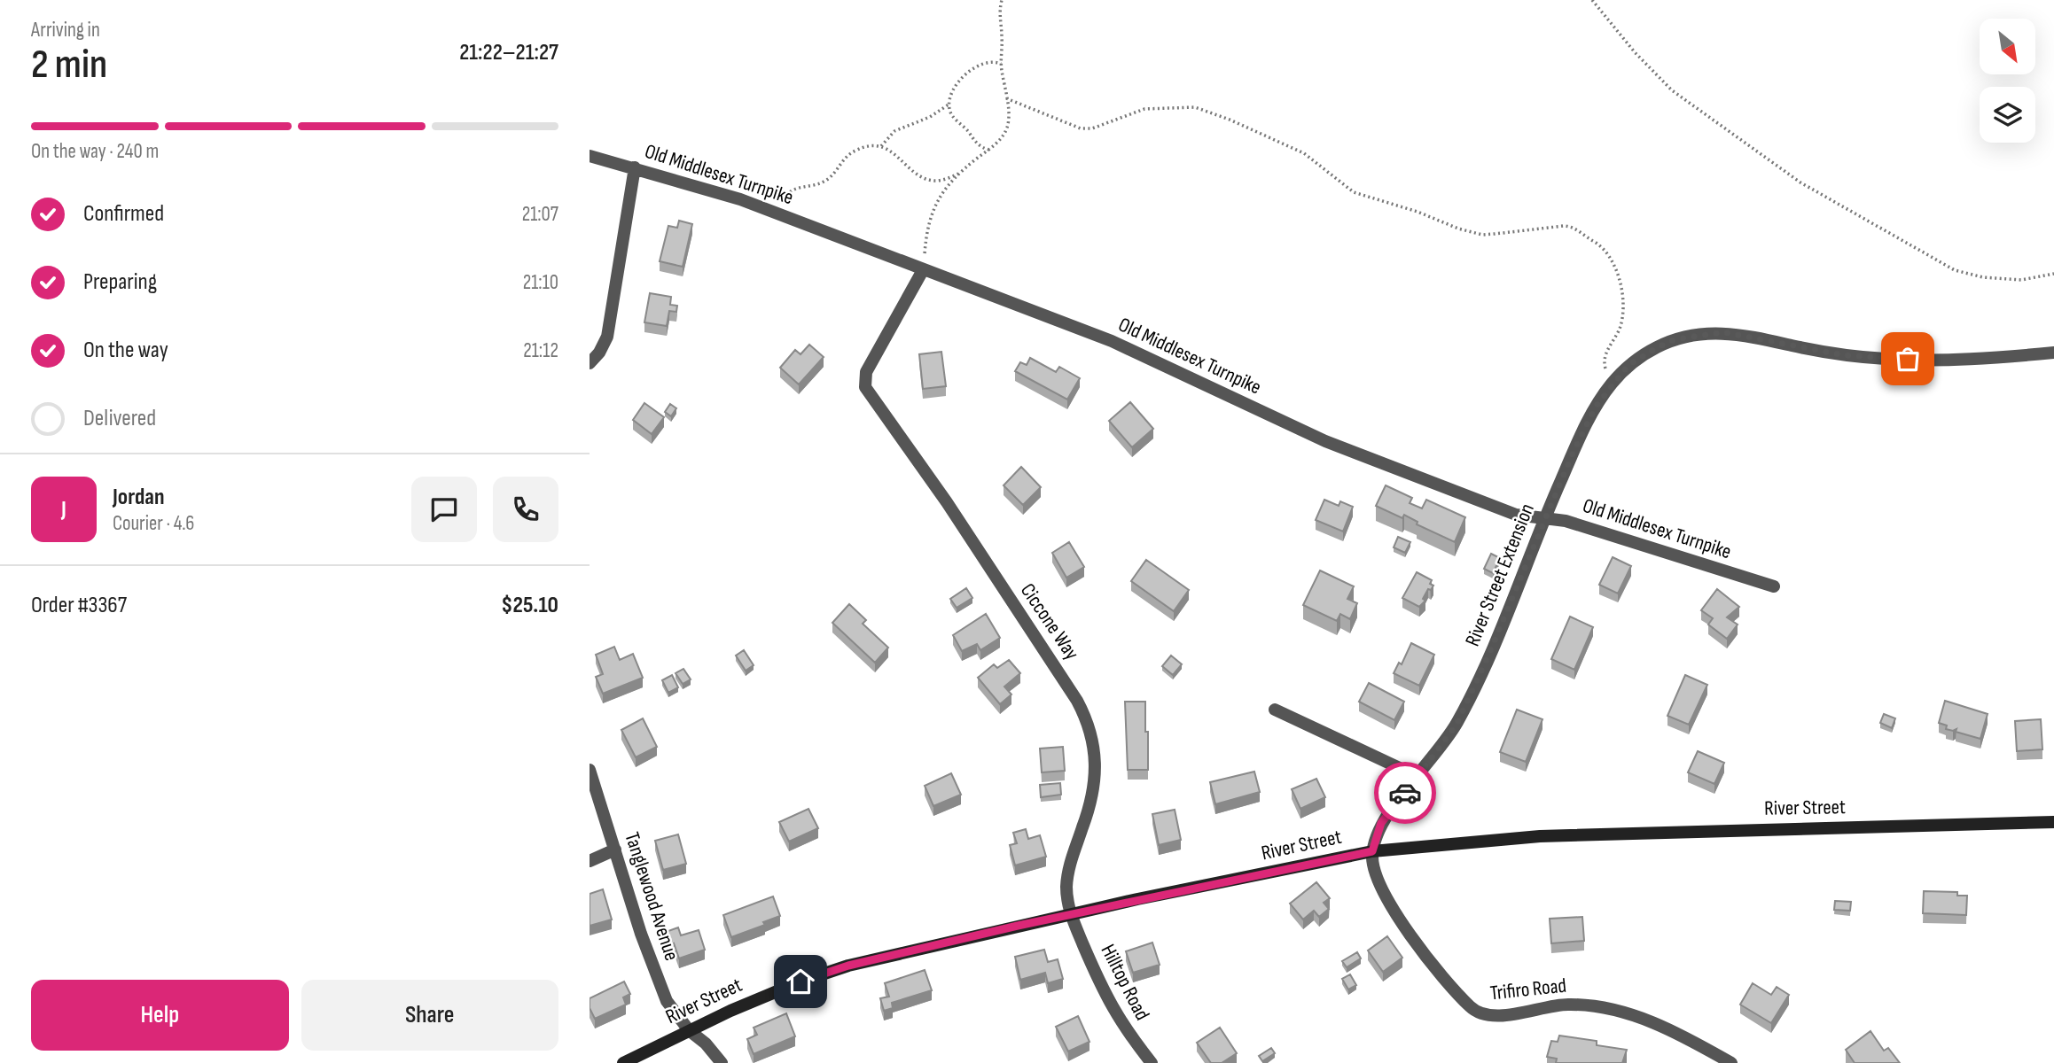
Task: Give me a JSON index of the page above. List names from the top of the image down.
{
  "streets": {
    "main road": ["River Street"],
    "street": [
      "Old Middlesex Turnpike",
      "River Street Extension",
      "Ciccone Way",
      "Tanglewood Avenue",
      "Hilltop Road",
      "Trifiro Road"
    ]
  },
  "crossings": [
    ["Old Middlesex Turnpike", "River Street Extension"],
    ["Old Middlesex Turnpike", "Ciccone Way"],
    ["River Street Extension", "River Street"],
    ["River Street Extension", "Trifiro Road"],
    ["Ciccone Way", "River Street"],
    ["Ciccone Way", "Hilltop Road"],
    ["River Street", "Tanglewood Avenue"],
    ["River Street", "Hilltop Road"],
    ["River Street", "Trifiro Road"]
  ],
  "north": "bottom right",
  "page": {
    "heading": ["2 min", "Arriving in", "21:22–21:27"],
    "panel": [
      "Jordan",
      "Courier · 4.6",
      "Order #3367",
      "$25.10"
    ],
    "bar": "On the way · 240 m",
    "list": [
      ["Confirmed", "21:07"],
      ["Preparing", "21:10"],
      ["On the way", "21:12"],
      "Delivered"
    ],
    "round": "J",
    "buttons": ["Help", "Share"]
  }
}
